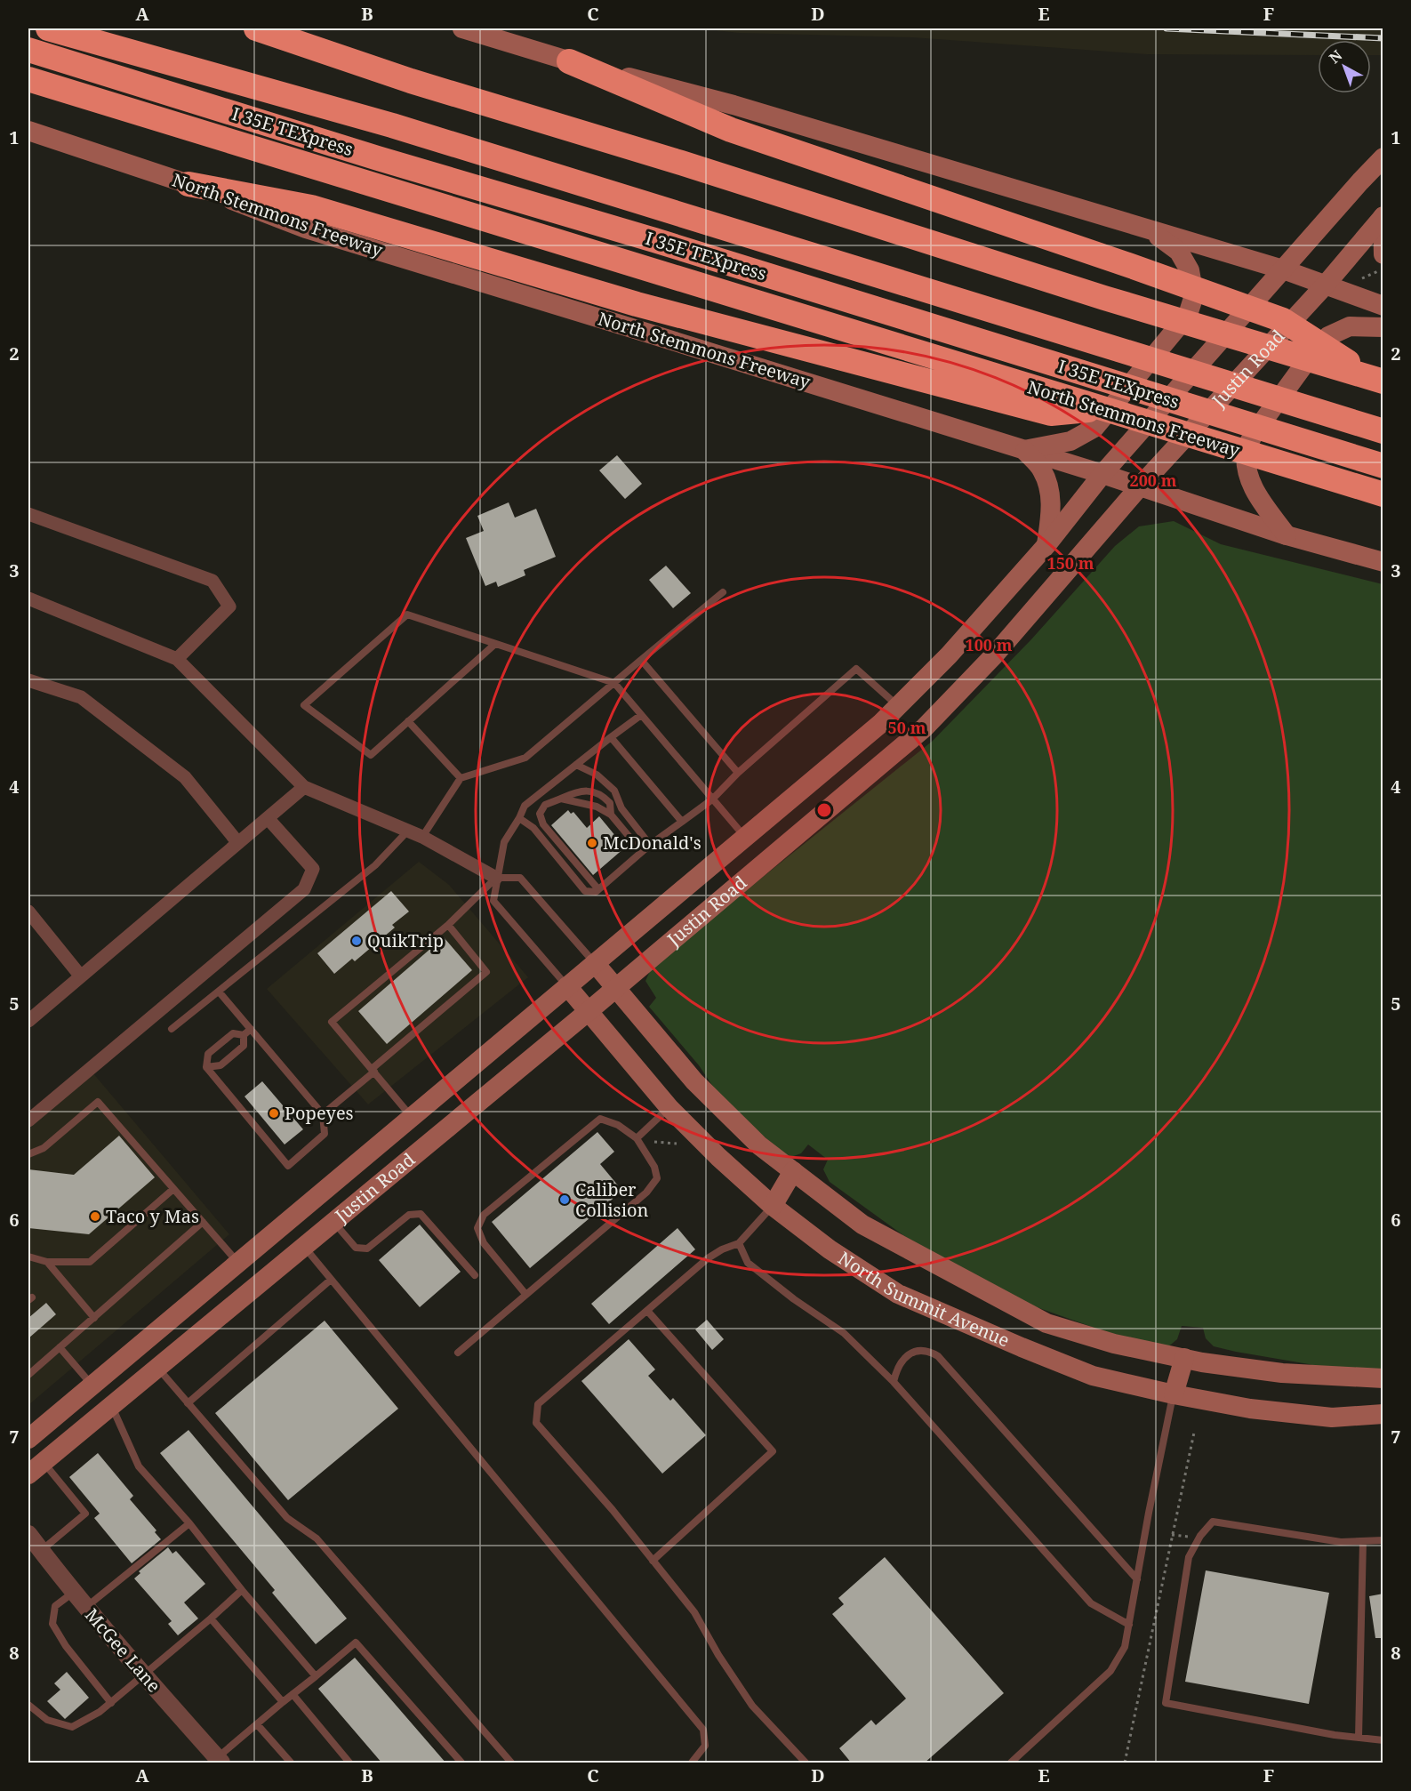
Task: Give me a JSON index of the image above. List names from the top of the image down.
{
  "streets": {
    "highway": ["I 35E TEXpress", "North Stemmons Freeway"],
    "main road": ["Justin Road", "North Summit Avenue"],
    "street": ["McGee Lane"]
  },
  "crossings": [
    ["North Stemmons Freeway", "Justin Road"],
    ["Justin Road", "North Summit Avenue"]
  ],
  "places": [
    "McDonald's",
    "QuikTrip",
    "Popeyes",
    "Caliber Collision",
    "Taco y Mas"
  ],
  "north": "top left",
  "grid": {
    "columns": [
      "A",
      "B",
      "C",
      "D",
      "E",
      "F"
    ],
    "rows": [
      "1",
      "2",
      "3",
      "4",
      "5",
      "6",
      "7",
      "8"
    ]
  },
  "rings": [
    "200 m",
    "150 m",
    "100 m",
    "50 m"
  ]
}
